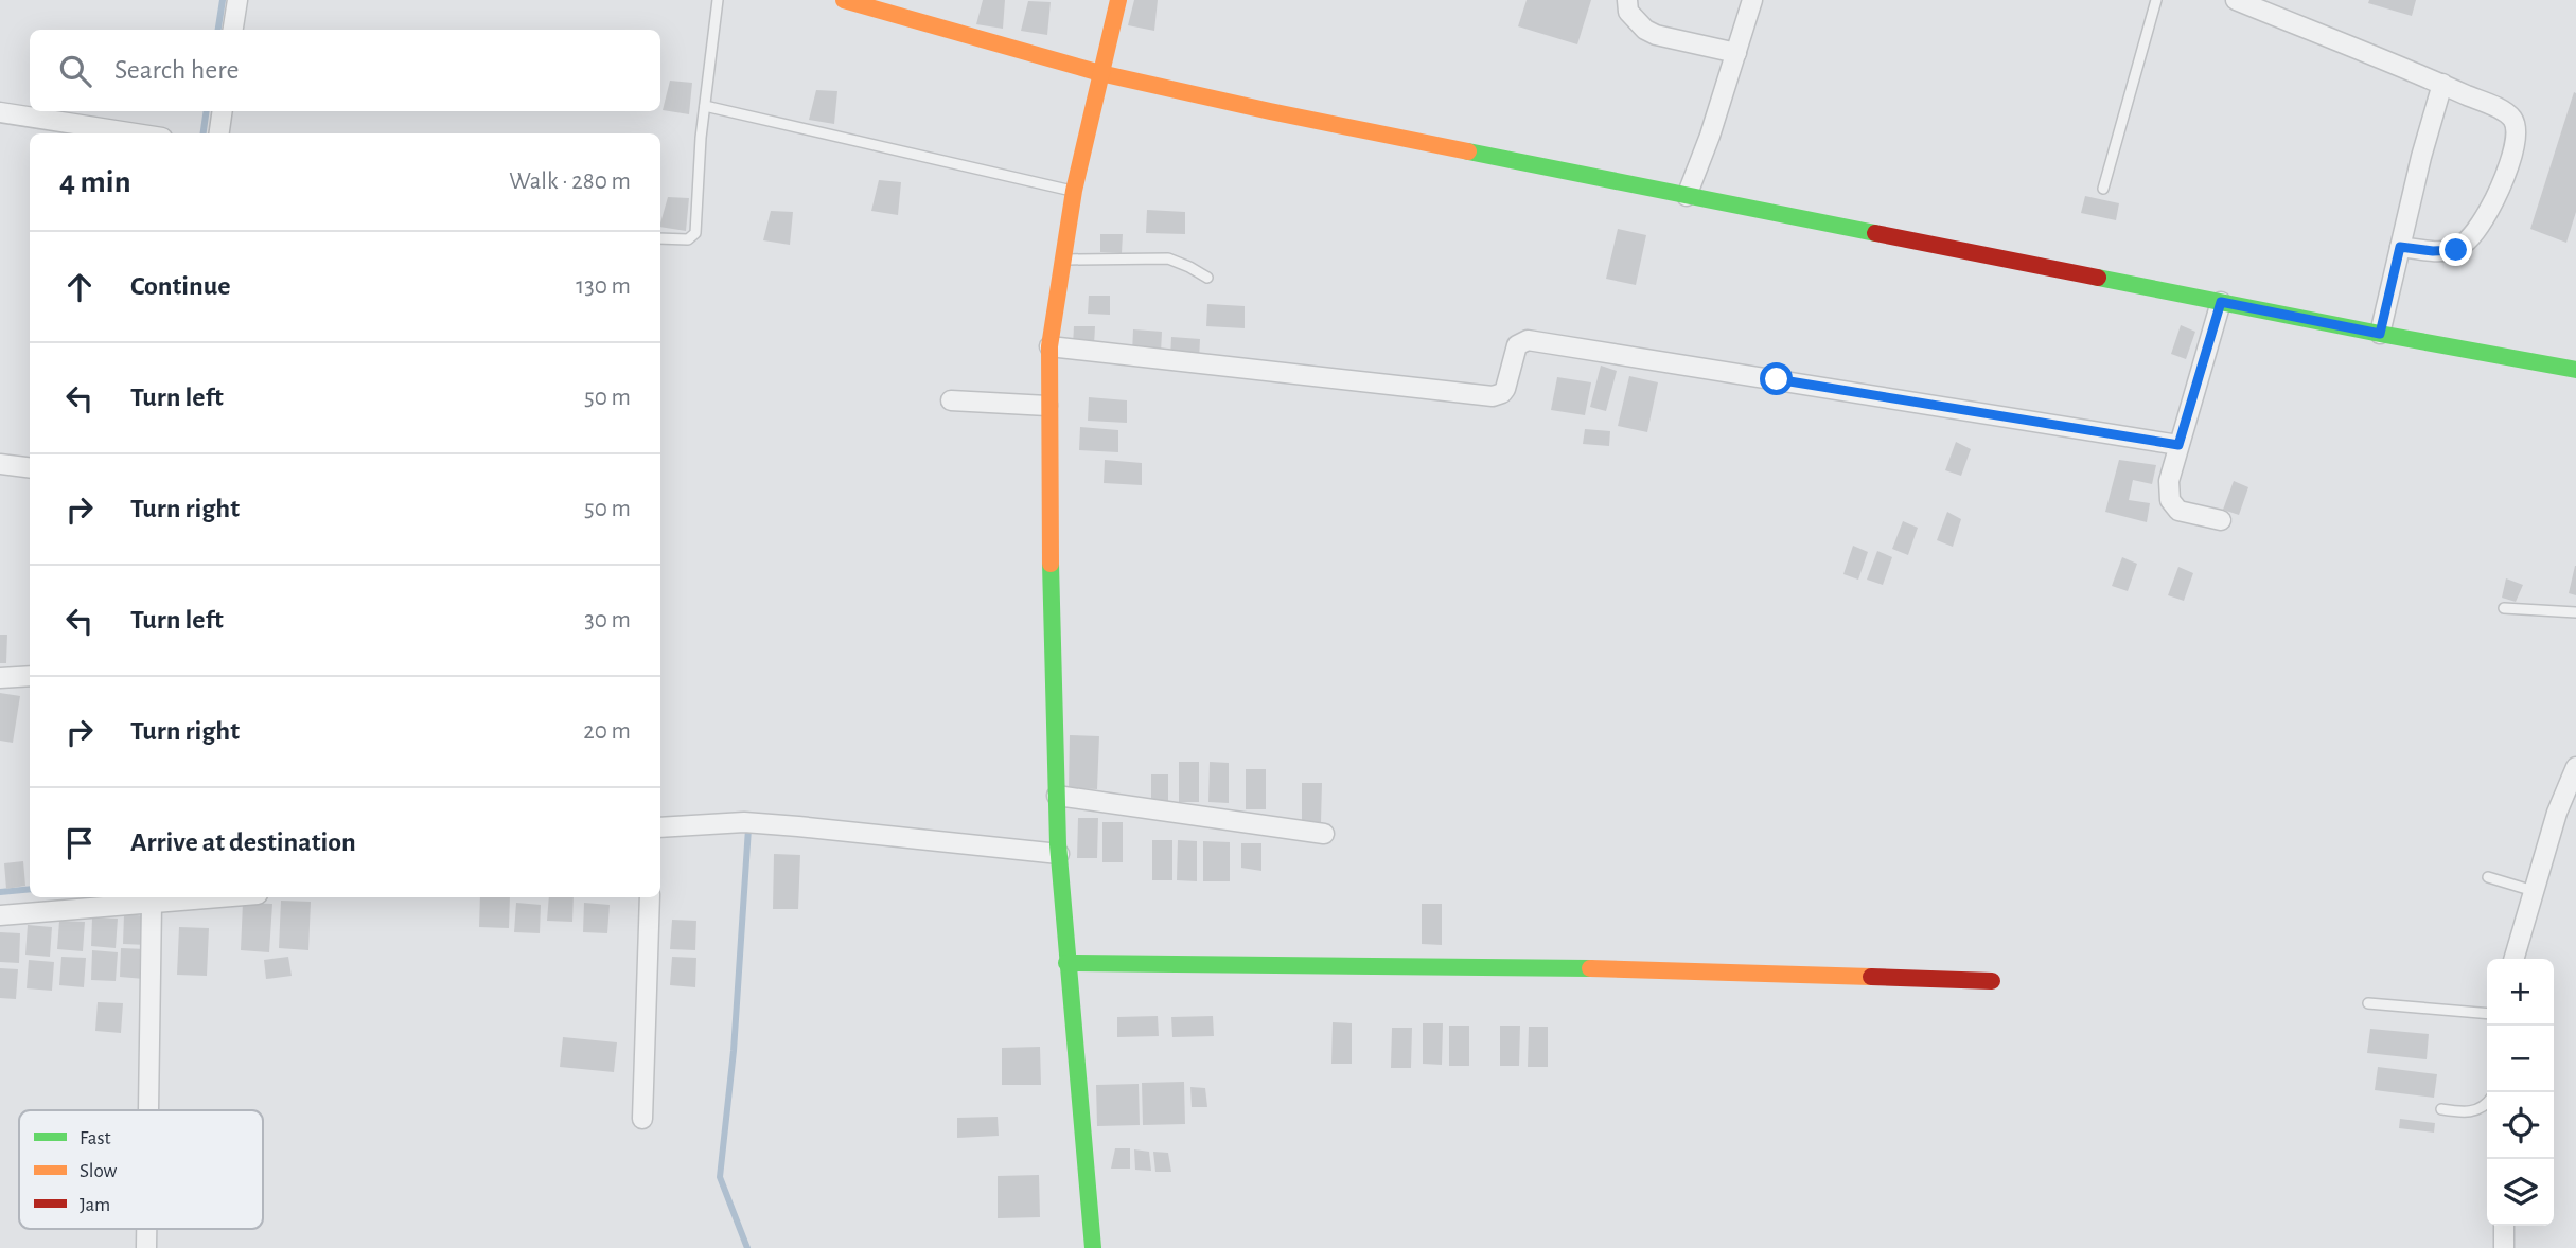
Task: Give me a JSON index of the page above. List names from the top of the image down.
{
  "legend": ["Fast", "Slow", "Jam"],
  "page": {
    "search": "Search here",
    "heading": ["4 min", "Walk · 280 m"],
    "list": [
      ["Continue", "130 m"],
      ["Turn left", "50 m"],
      ["Turn right", "50 m"],
      ["Turn left", "30 m"],
      ["Turn right", "20 m"],
      "Arrive at destination"
    ],
    "map_buttons": ["+", "−"]
  }
}
